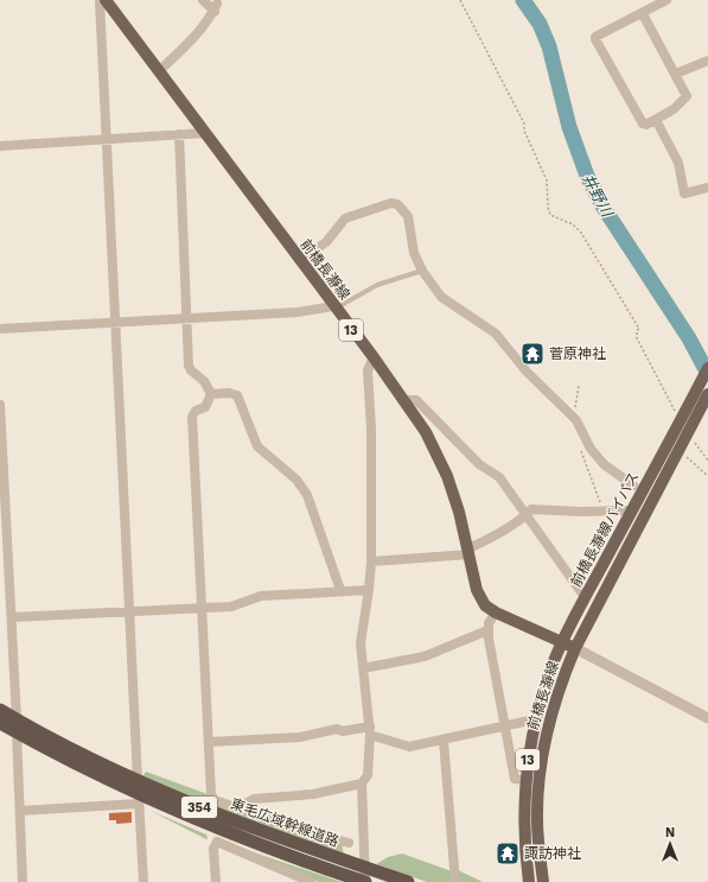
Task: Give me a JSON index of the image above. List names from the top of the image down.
{
  "streets": {
    "highway": ["354", "東毛広域幹線道路"],
    "main road": ["前橋長瀞線", "13", "前橋長瀞線バイパス"]
  },
  "crossings": [
    ["前橋長瀞線", "前橋長瀞線バイパス"],
    ["13", "前橋長瀞線バイパス"]
  ],
  "water": ["井野川"],
  "places": {
    "temple": ["菅原神社", "諏訪神社"]
  },
  "north": "top"
}
